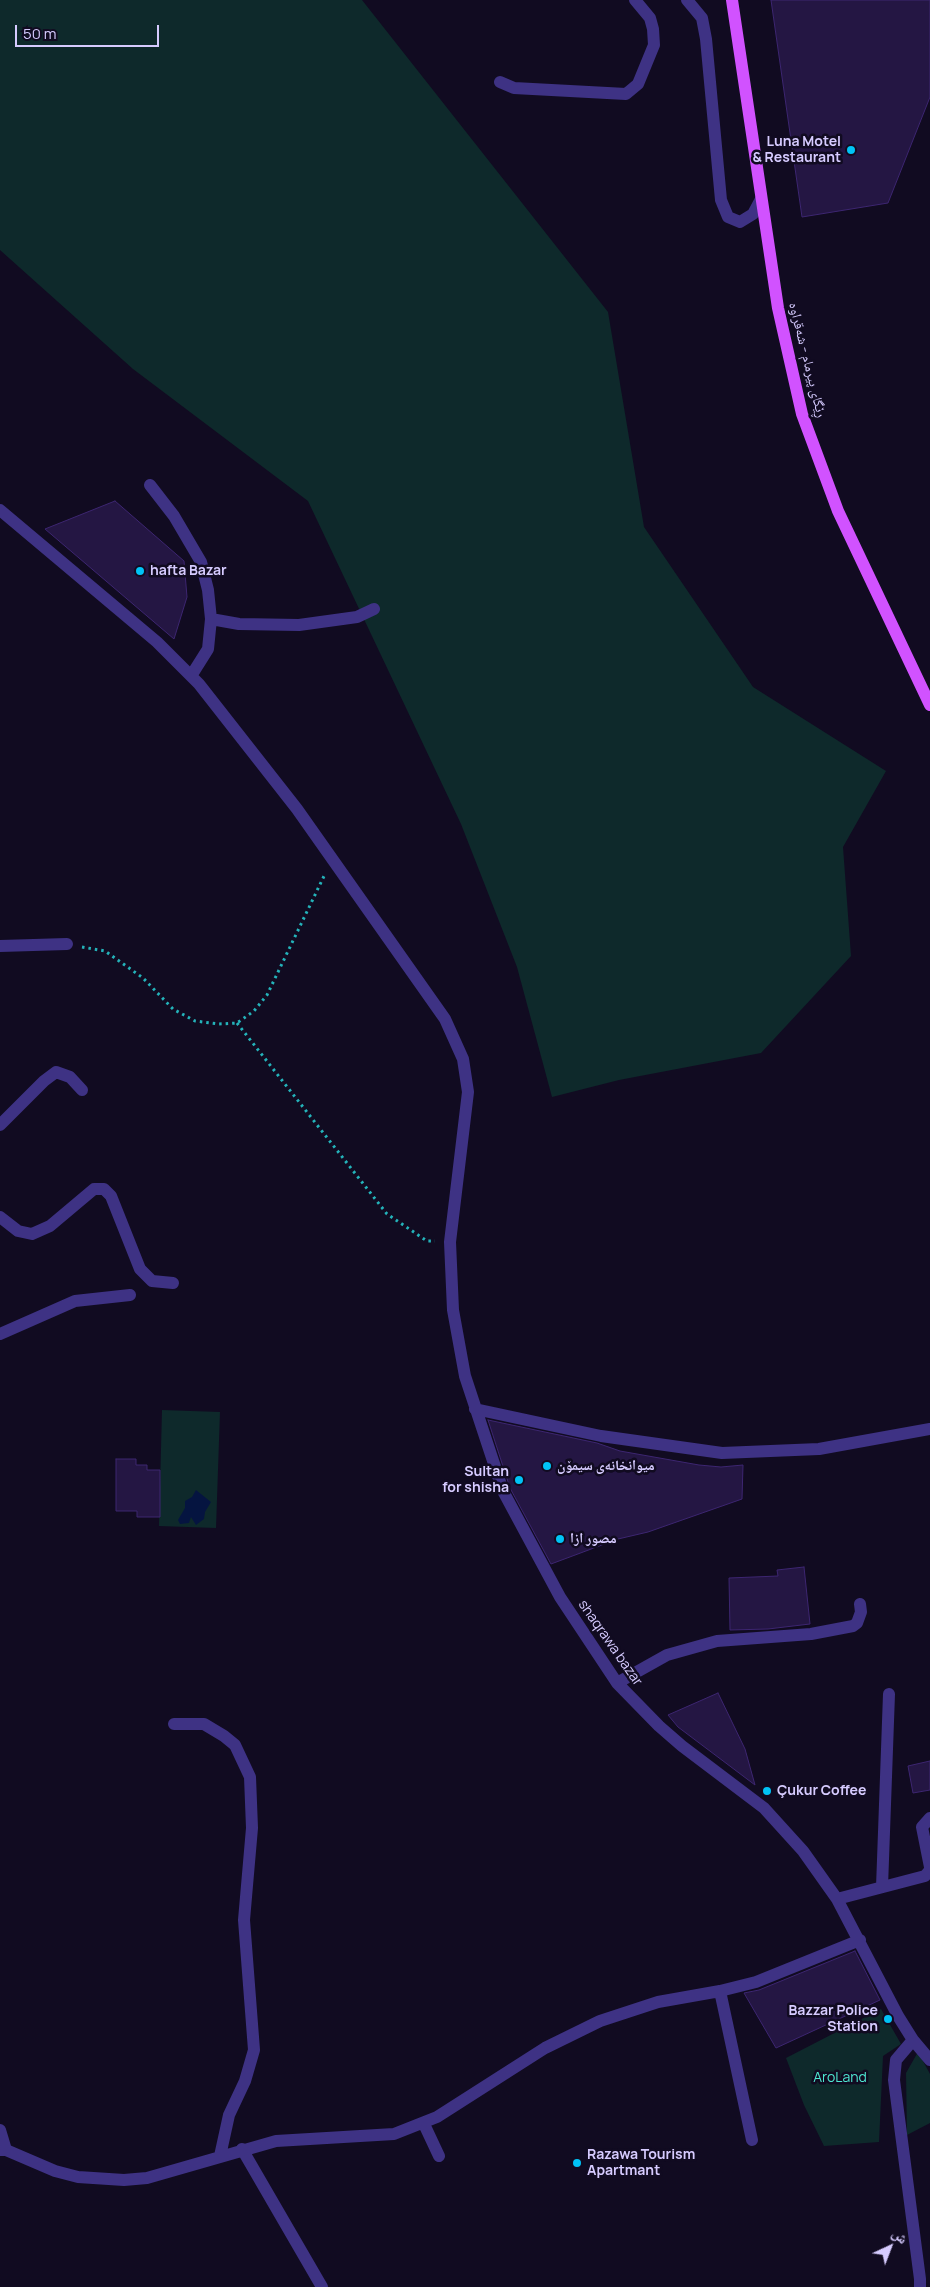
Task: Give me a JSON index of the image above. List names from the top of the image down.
{
  "streets": {
    "main road": ["ڕێگای پیرمام - شەقراوە"],
    "street": ["shaqrawa bazar"]
  },
  "parks": ["AroLand"],
  "places": [
    "Luna Motel & Restaurant",
    "hafta Bazar",
    "میوانخانەی سیمۆن",
    "Sultan for shisha",
    "مصور ازا",
    "Çukur Coffee",
    "Bazzar Police Station",
    "Razawa Tourism Apartmant"
  ],
  "scale_bar": "50 m",
  "north": "top right"
}
